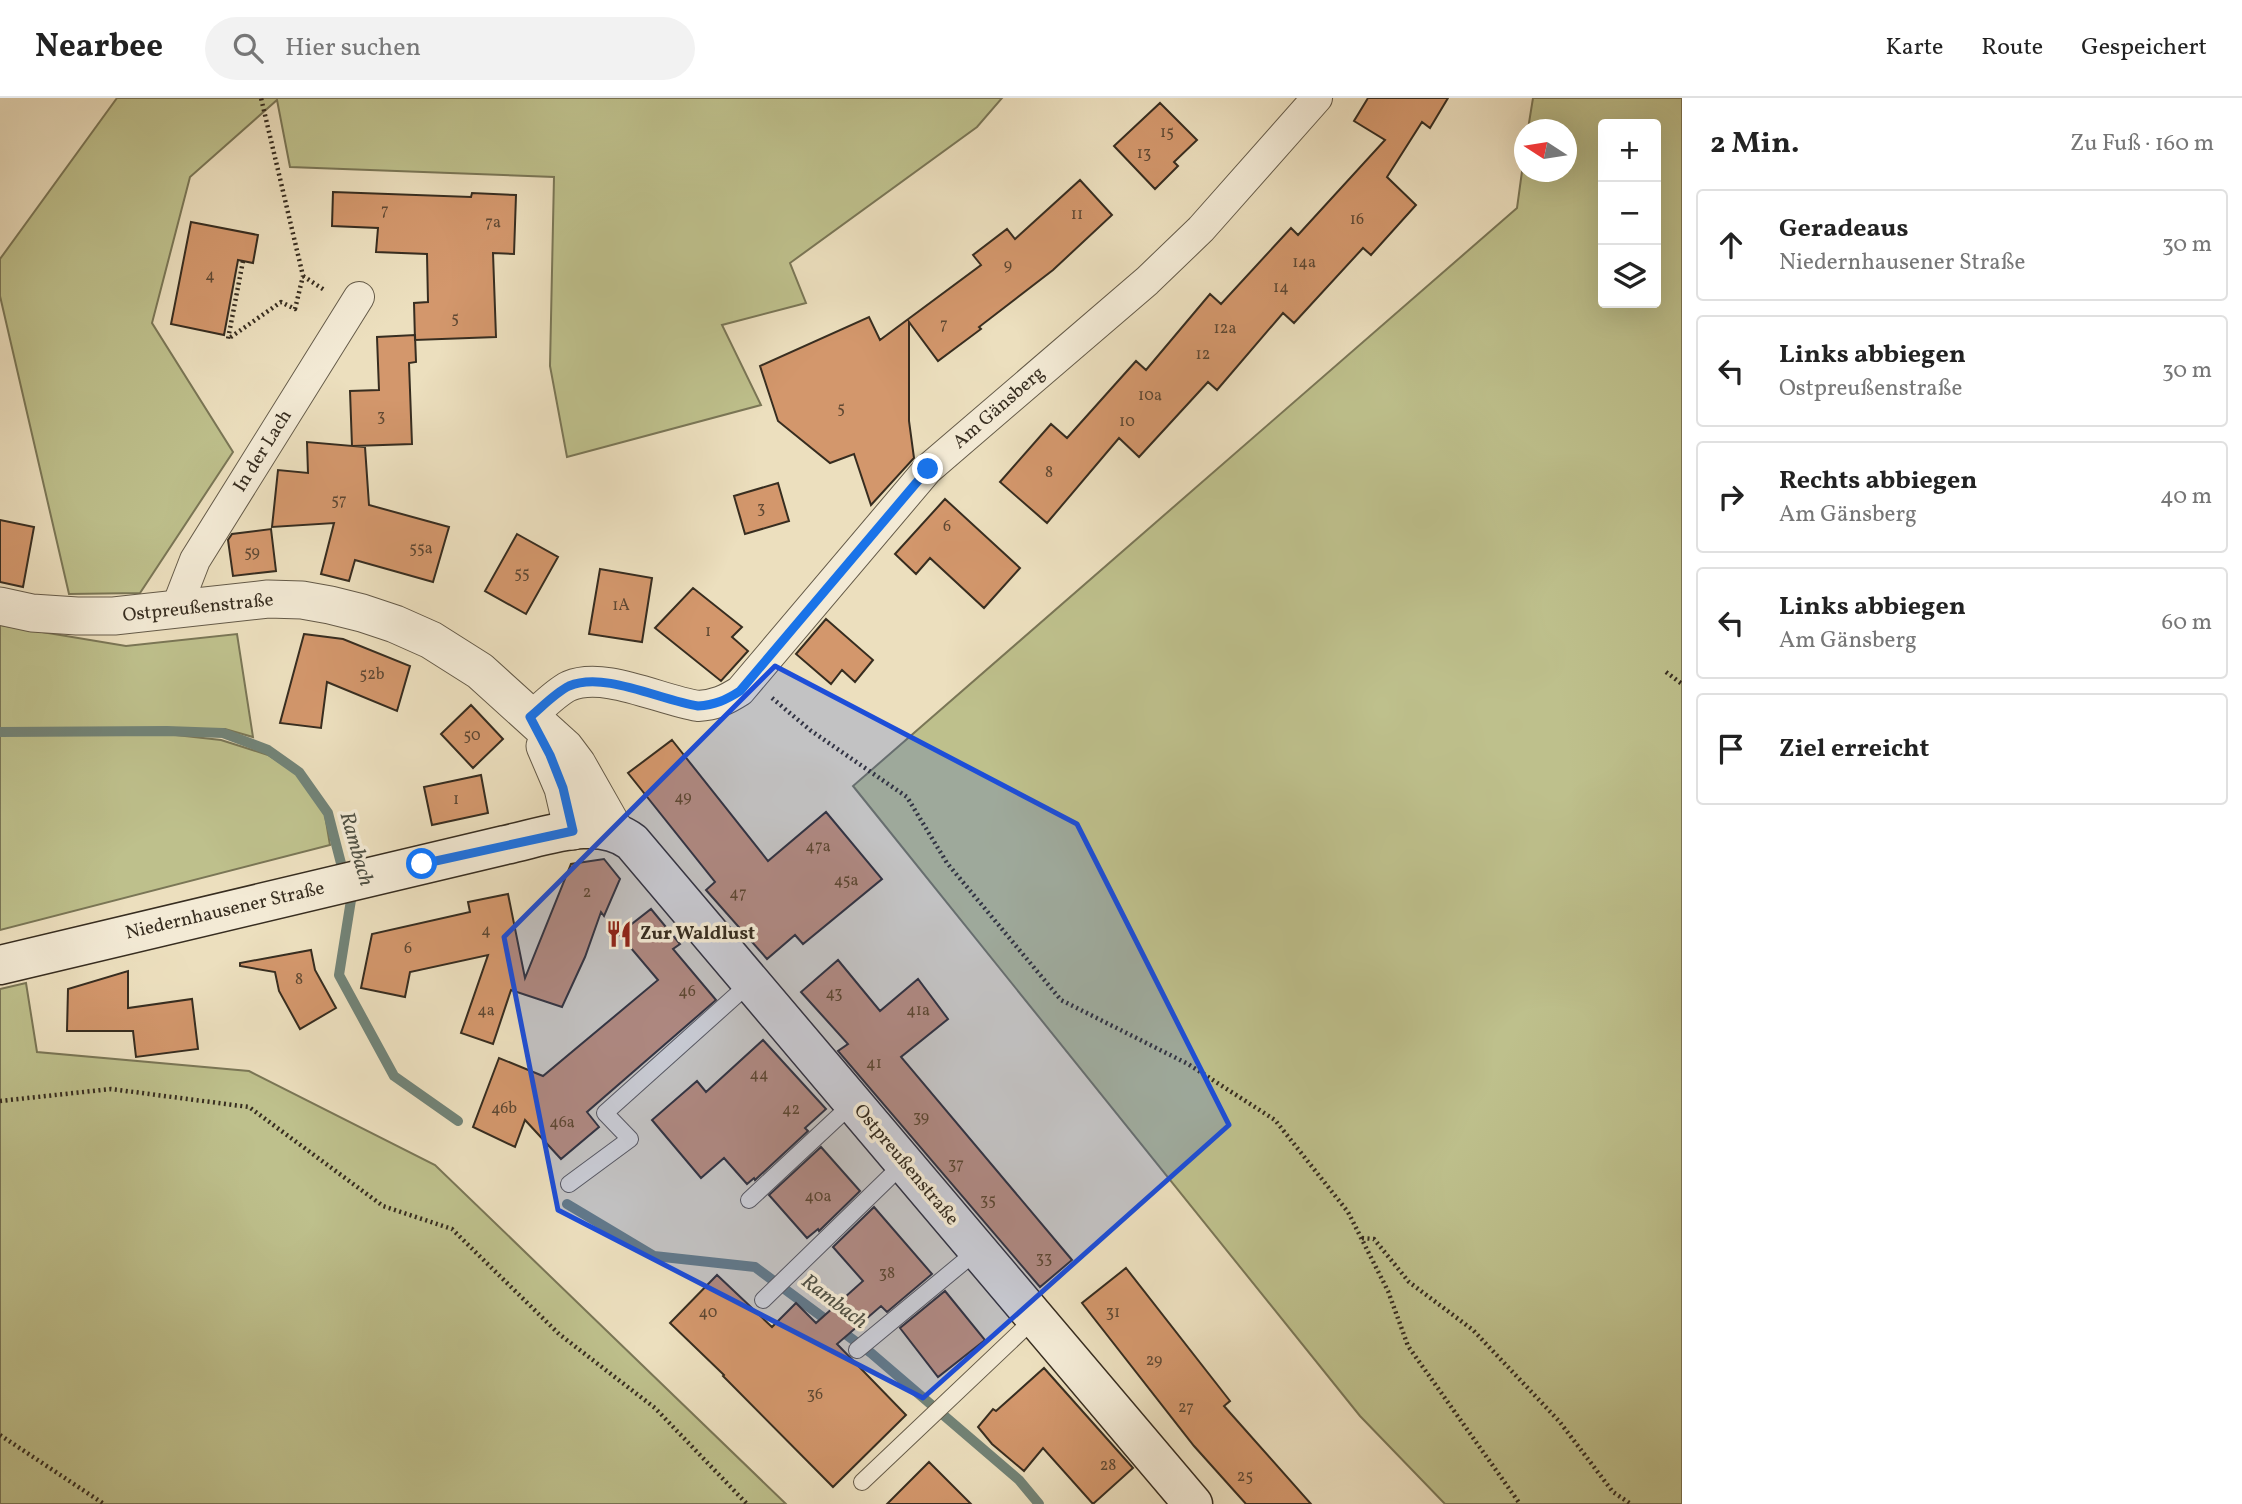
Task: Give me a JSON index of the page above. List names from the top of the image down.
{
  "streets": {
    "main road": ["Ostpreußenstraße", "Niedernhausener Straße"],
    "street": ["Am Gänsberg", "In der Lach"]
  },
  "crossings": [
    ["Am Gänsberg", "Ostpreußenstraße"],
    ["In der Lach", "Ostpreußenstraße"],
    ["Ostpreußenstraße", "Niedernhausener Straße"]
  ],
  "water": ["Rambach"],
  "places": {
    "restaurant": ["Zur Waldlust"]
  },
  "house_numbers": [
    "15",
    "13",
    "7",
    "11",
    "16",
    "7a",
    "14a",
    "9",
    "4",
    "14",
    "5",
    "7",
    "12a",
    "12",
    "10a",
    "5",
    "3",
    "10",
    "8",
    "57",
    "3",
    "6",
    "55a",
    "59",
    "55",
    "1A",
    "1",
    "52b",
    "50",
    "49",
    "1",
    "47a",
    "45a",
    "2",
    "47",
    "4",
    "6",
    "8",
    "46",
    "43",
    "4a",
    "41a",
    "41",
    "44",
    "46b",
    "42",
    "39",
    "46a",
    "37",
    "40a",
    "35",
    "33",
    "38",
    "40",
    "31",
    "29",
    "36",
    "27",
    "28",
    "25"
  ],
  "north": "left",
  "page": {
    "header": "Nearbee",
    "search": "Hier suchen",
    "nav": ["Karte", "Route", "Gespeichert"],
    "heading": ["2 Min.", "Zu Fuß · 160 m"],
    "map_buttons": ["+", "−"],
    "list": [
      ["Geradeaus", "Niedernhausener Straße", "30 m"],
      ["Links abbiegen", "Ostpreußenstraße", "30 m"],
      ["Rechts abbiegen", "Am Gänsberg", "40 m"],
      ["Links abbiegen", "Am Gänsberg", "60 m"],
      "Ziel erreicht"
    ]
  }
}
